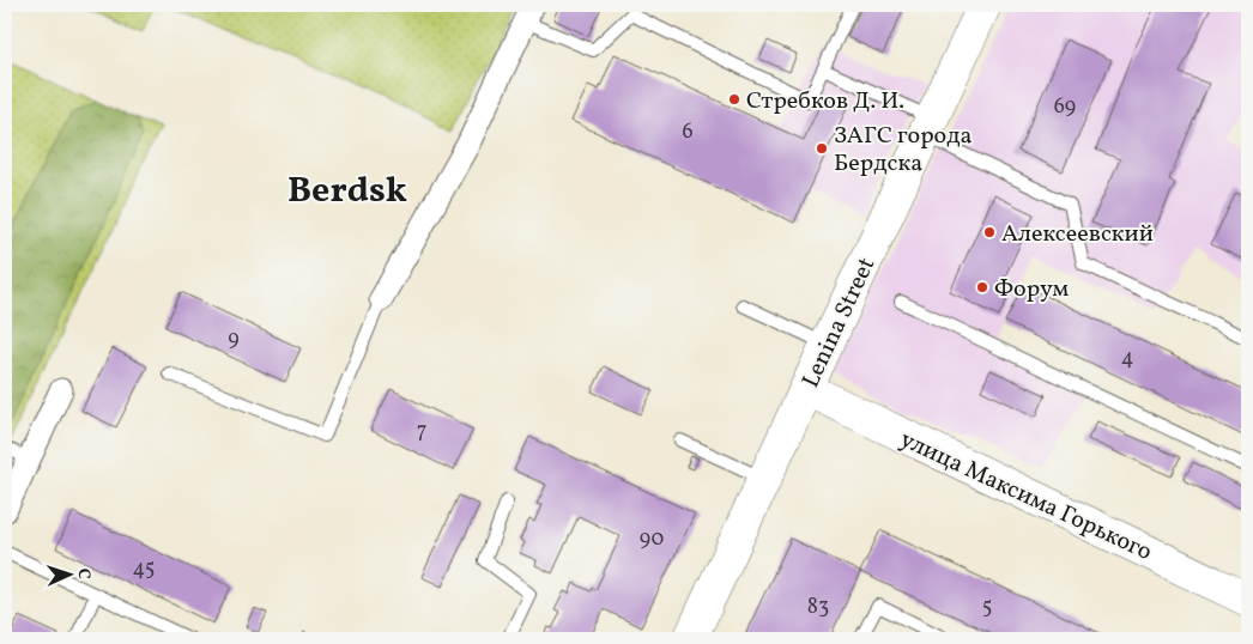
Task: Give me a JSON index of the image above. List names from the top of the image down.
{
  "streets": {
    "main road": ["Lenina Street", "улица Максима Горького"]
  },
  "crossings": [
    ["Lenina Street", "улица Максима Горького"]
  ],
  "districts": ["Berdsk"],
  "places": [
    "Стребков Д. И.",
    "ЗАГС города Бердска",
    "Алексеевский",
    "Форум"
  ],
  "house_numbers": [
    "69",
    "6",
    "9",
    "4",
    "7",
    "90",
    "45",
    "83",
    "5"
  ],
  "north": "right"
}
